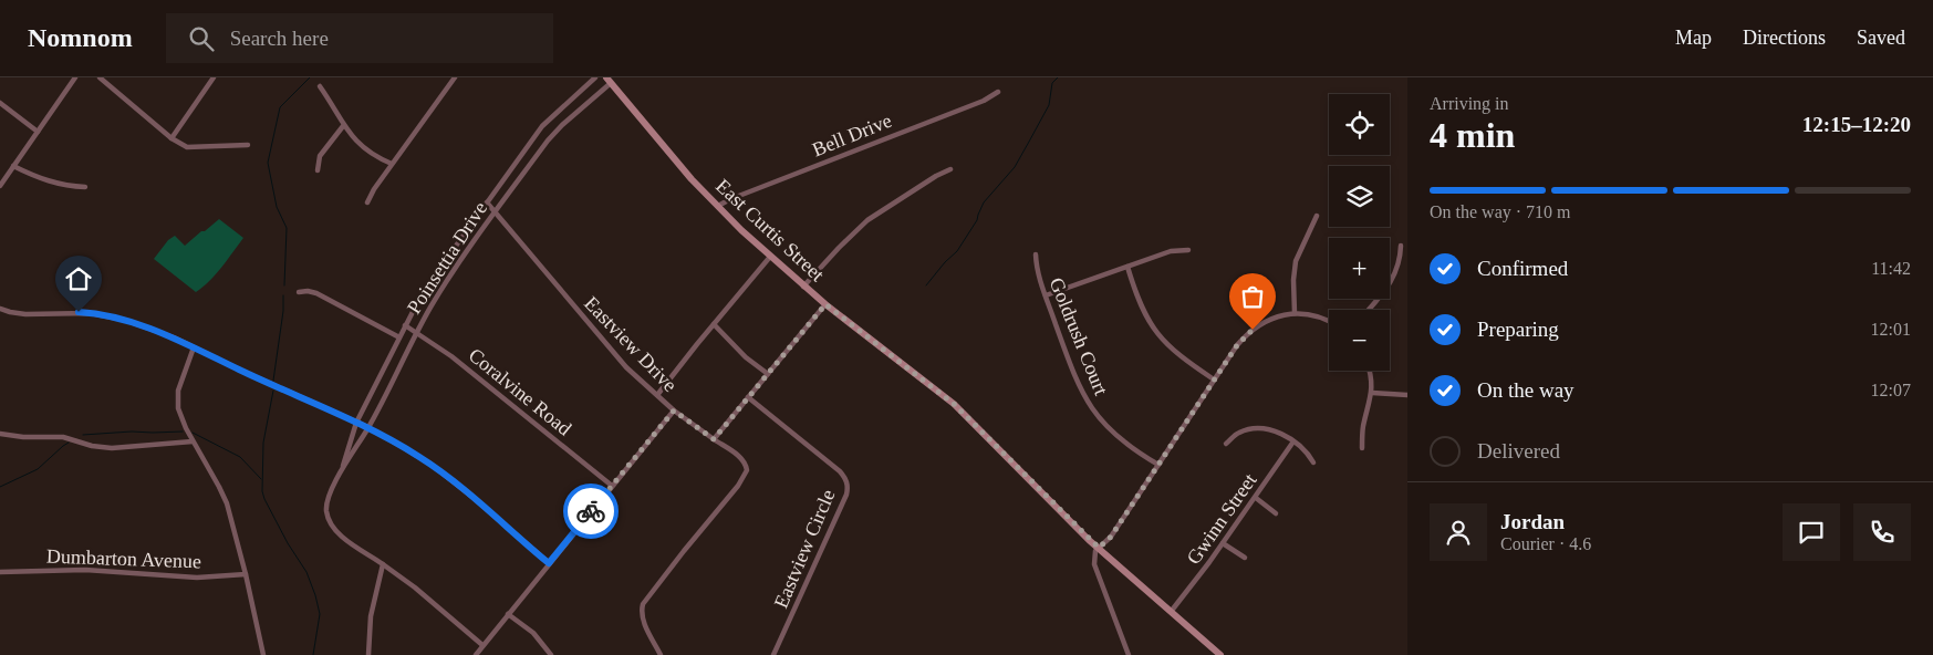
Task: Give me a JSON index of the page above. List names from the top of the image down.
{
  "streets": {
    "main road": ["East Curtis Street"],
    "street": [
      "Bell Drive",
      "Poinsettia Drive",
      "Goldrush Court",
      "Eastview Drive",
      "Coralvine Road",
      "Gwinn Street",
      "Eastview Circle",
      "Dumbarton Avenue"
    ]
  },
  "crossings": [
    ["Bell Drive", "East Curtis Street"],
    ["East Curtis Street", "Poinsettia Drive"],
    ["East Curtis Street", "Gwinn Street"],
    ["Poinsettia Drive", "Eastview Drive"],
    ["Poinsettia Drive", "Coralvine Road"]
  ],
  "page": {
    "header": "Nomnom",
    "search": "Search here",
    "nav": ["Map", "Directions", "Saved"],
    "heading": ["4 min", "Arriving in", "12:15–12:20"],
    "panel": ["Jordan", "Courier · 4.6"],
    "map_buttons": ["+", "−"],
    "bar": "On the way · 710 m",
    "list": [
      ["Confirmed", "11:42"],
      ["Preparing", "12:01"],
      ["On the way", "12:07"],
      "Delivered"
    ]
  }
}
